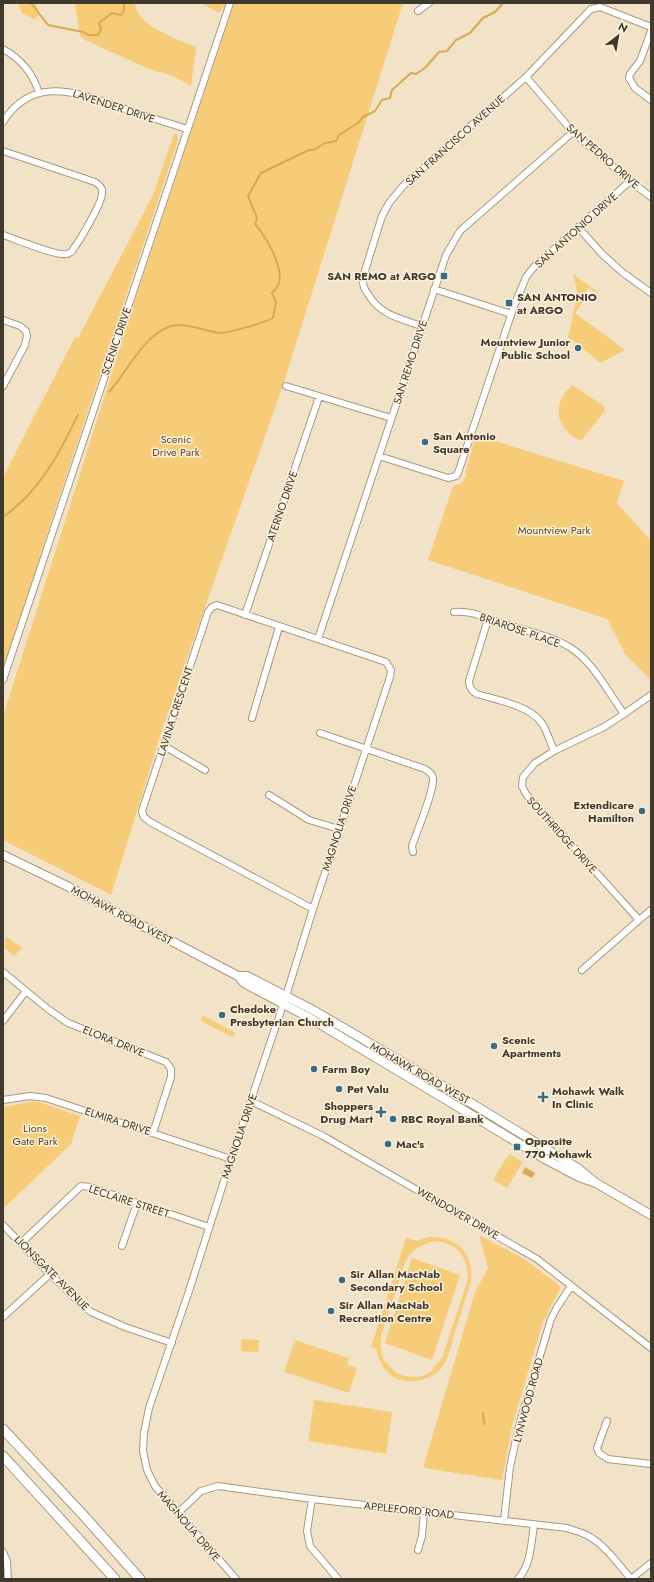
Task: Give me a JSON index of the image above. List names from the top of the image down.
{
  "streets": {
    "main road": ["MOHAWK ROAD WEST"],
    "street": [
      "LAVENDER DRIVE",
      "SAN FRANCISCO AVENUE",
      "SAN PEDRO DRIVE",
      "SAN ANTONIO DRIVE",
      "SCENIC DRIVE",
      "SAN REMO DRIVE",
      "ATERNO DRIVE",
      "BRIAROSE PLACE",
      "LAVINA CRESCENT",
      "MAGNOLIA DRIVE",
      "SOUTHRIDGE DRIVE",
      "ELORA DRIVE",
      "ELMIRA DRIVE",
      "LECLAIRE STREET",
      "WENDOVER DRIVE",
      "LIONSGATE AVENUE",
      "LYNWOOD ROAD",
      "APPLEFORD ROAD"
    ]
  },
  "crossings": [
    ["LAVENDER DRIVE", "SCENIC DRIVE"],
    ["SAN FRANCISCO AVENUE", "SAN PEDRO DRIVE"],
    ["SAN FRANCISCO AVENUE", "SAN REMO DRIVE"],
    ["SAN PEDRO DRIVE", "SAN ANTONIO DRIVE"],
    ["SAN PEDRO DRIVE", "SAN REMO DRIVE"],
    ["SAN ANTONIO DRIVE", "SAN REMO DRIVE"],
    ["SAN REMO DRIVE", "LAVINA CRESCENT"],
    ["ATERNO DRIVE", "LAVINA CRESCENT"],
    ["BRIAROSE PLACE", "SOUTHRIDGE DRIVE"],
    ["LAVINA CRESCENT", "MAGNOLIA DRIVE"],
    ["MAGNOLIA DRIVE", "MOHAWK ROAD WEST"],
    ["MAGNOLIA DRIVE", "ELMIRA DRIVE"],
    ["MAGNOLIA DRIVE", "LECLAIRE STREET"],
    ["MAGNOLIA DRIVE", "WENDOVER DRIVE"],
    ["MAGNOLIA DRIVE", "LIONSGATE AVENUE"],
    ["MAGNOLIA DRIVE", "APPLEFORD ROAD"],
    ["ELORA DRIVE", "ELMIRA DRIVE"],
    ["LECLAIRE STREET", "LIONSGATE AVENUE"],
    ["WENDOVER DRIVE", "LYNWOOD ROAD"],
    ["LYNWOOD ROAD", "APPLEFORD ROAD"]
  ],
  "parks": ["Scenic Drive Park", "Mountview Park", "Lions Gate Park"],
  "places": {
    "transit": ["SAN REMO at ARGO", "SAN ANTONIO at ARGO", "Opposite 770 Mohawk"],
    "other": [
      "Mountview Junior Public School",
      "San Antonio Square",
      "Extendicare Hamilton",
      "Chedoke Presbyterian Church",
      "Scenic Apartments",
      "Farm Boy",
      "Pet Valu",
      "RBC Royal Bank",
      "Mac's",
      "Sir Allan MacNab Secondary School",
      "Sir Allan MacNab Recreation Centre"
    ],
    "health": ["Mohawk Walk In Clinic", "Shoppers Drug Mart"]
  },
  "north": "top right"
}
